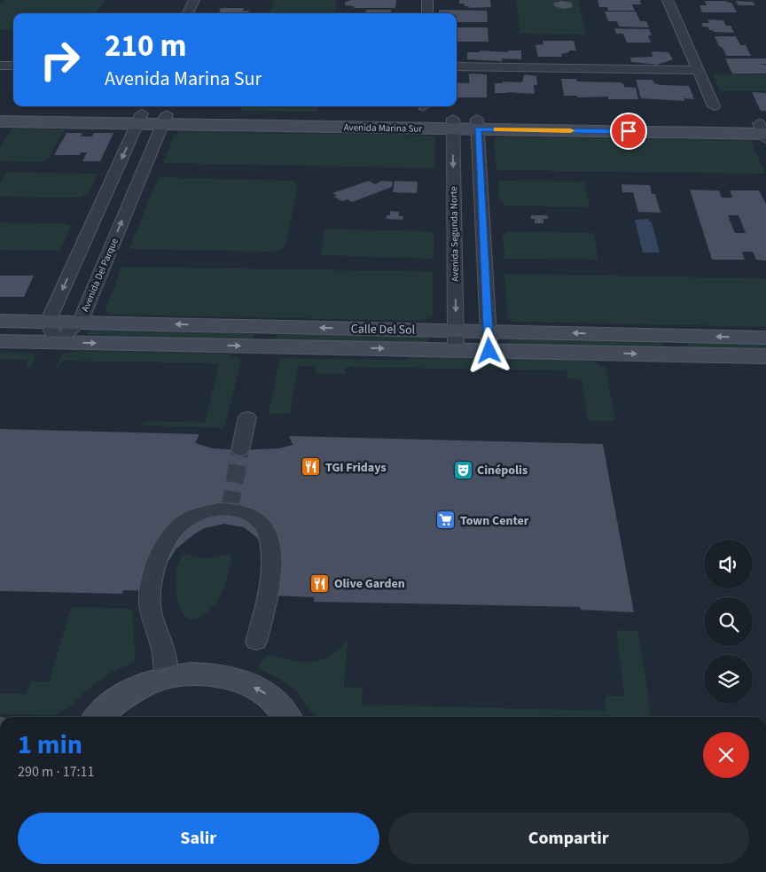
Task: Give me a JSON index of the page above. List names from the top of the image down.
{
  "streets": {
    "street": [
      "Avenida Marina Sur",
      "Avenida Segunda Norte",
      "Avenida Del Parque",
      "Calle Del Sol"
    ]
  },
  "crossings": [
    ["Avenida Marina Sur", "Avenida Segunda Norte"],
    ["Avenida Marina Sur", "Avenida Del Parque"],
    ["Avenida Segunda Norte", "Calle Del Sol"],
    ["Avenida Del Parque", "Calle Del Sol"]
  ],
  "places": {
    "restaurant": ["TGI Fridays", "Olive Garden"],
    "theatre": ["Cinépolis"],
    "supermarket": ["Town Center"]
  },
  "page": {
    "turn": ["210 m", "Avenida Marina Sur"],
    "heading": ["1 min", "290 m · 17:11"],
    "buttons": ["Salir", "Compartir"]
  }
}
